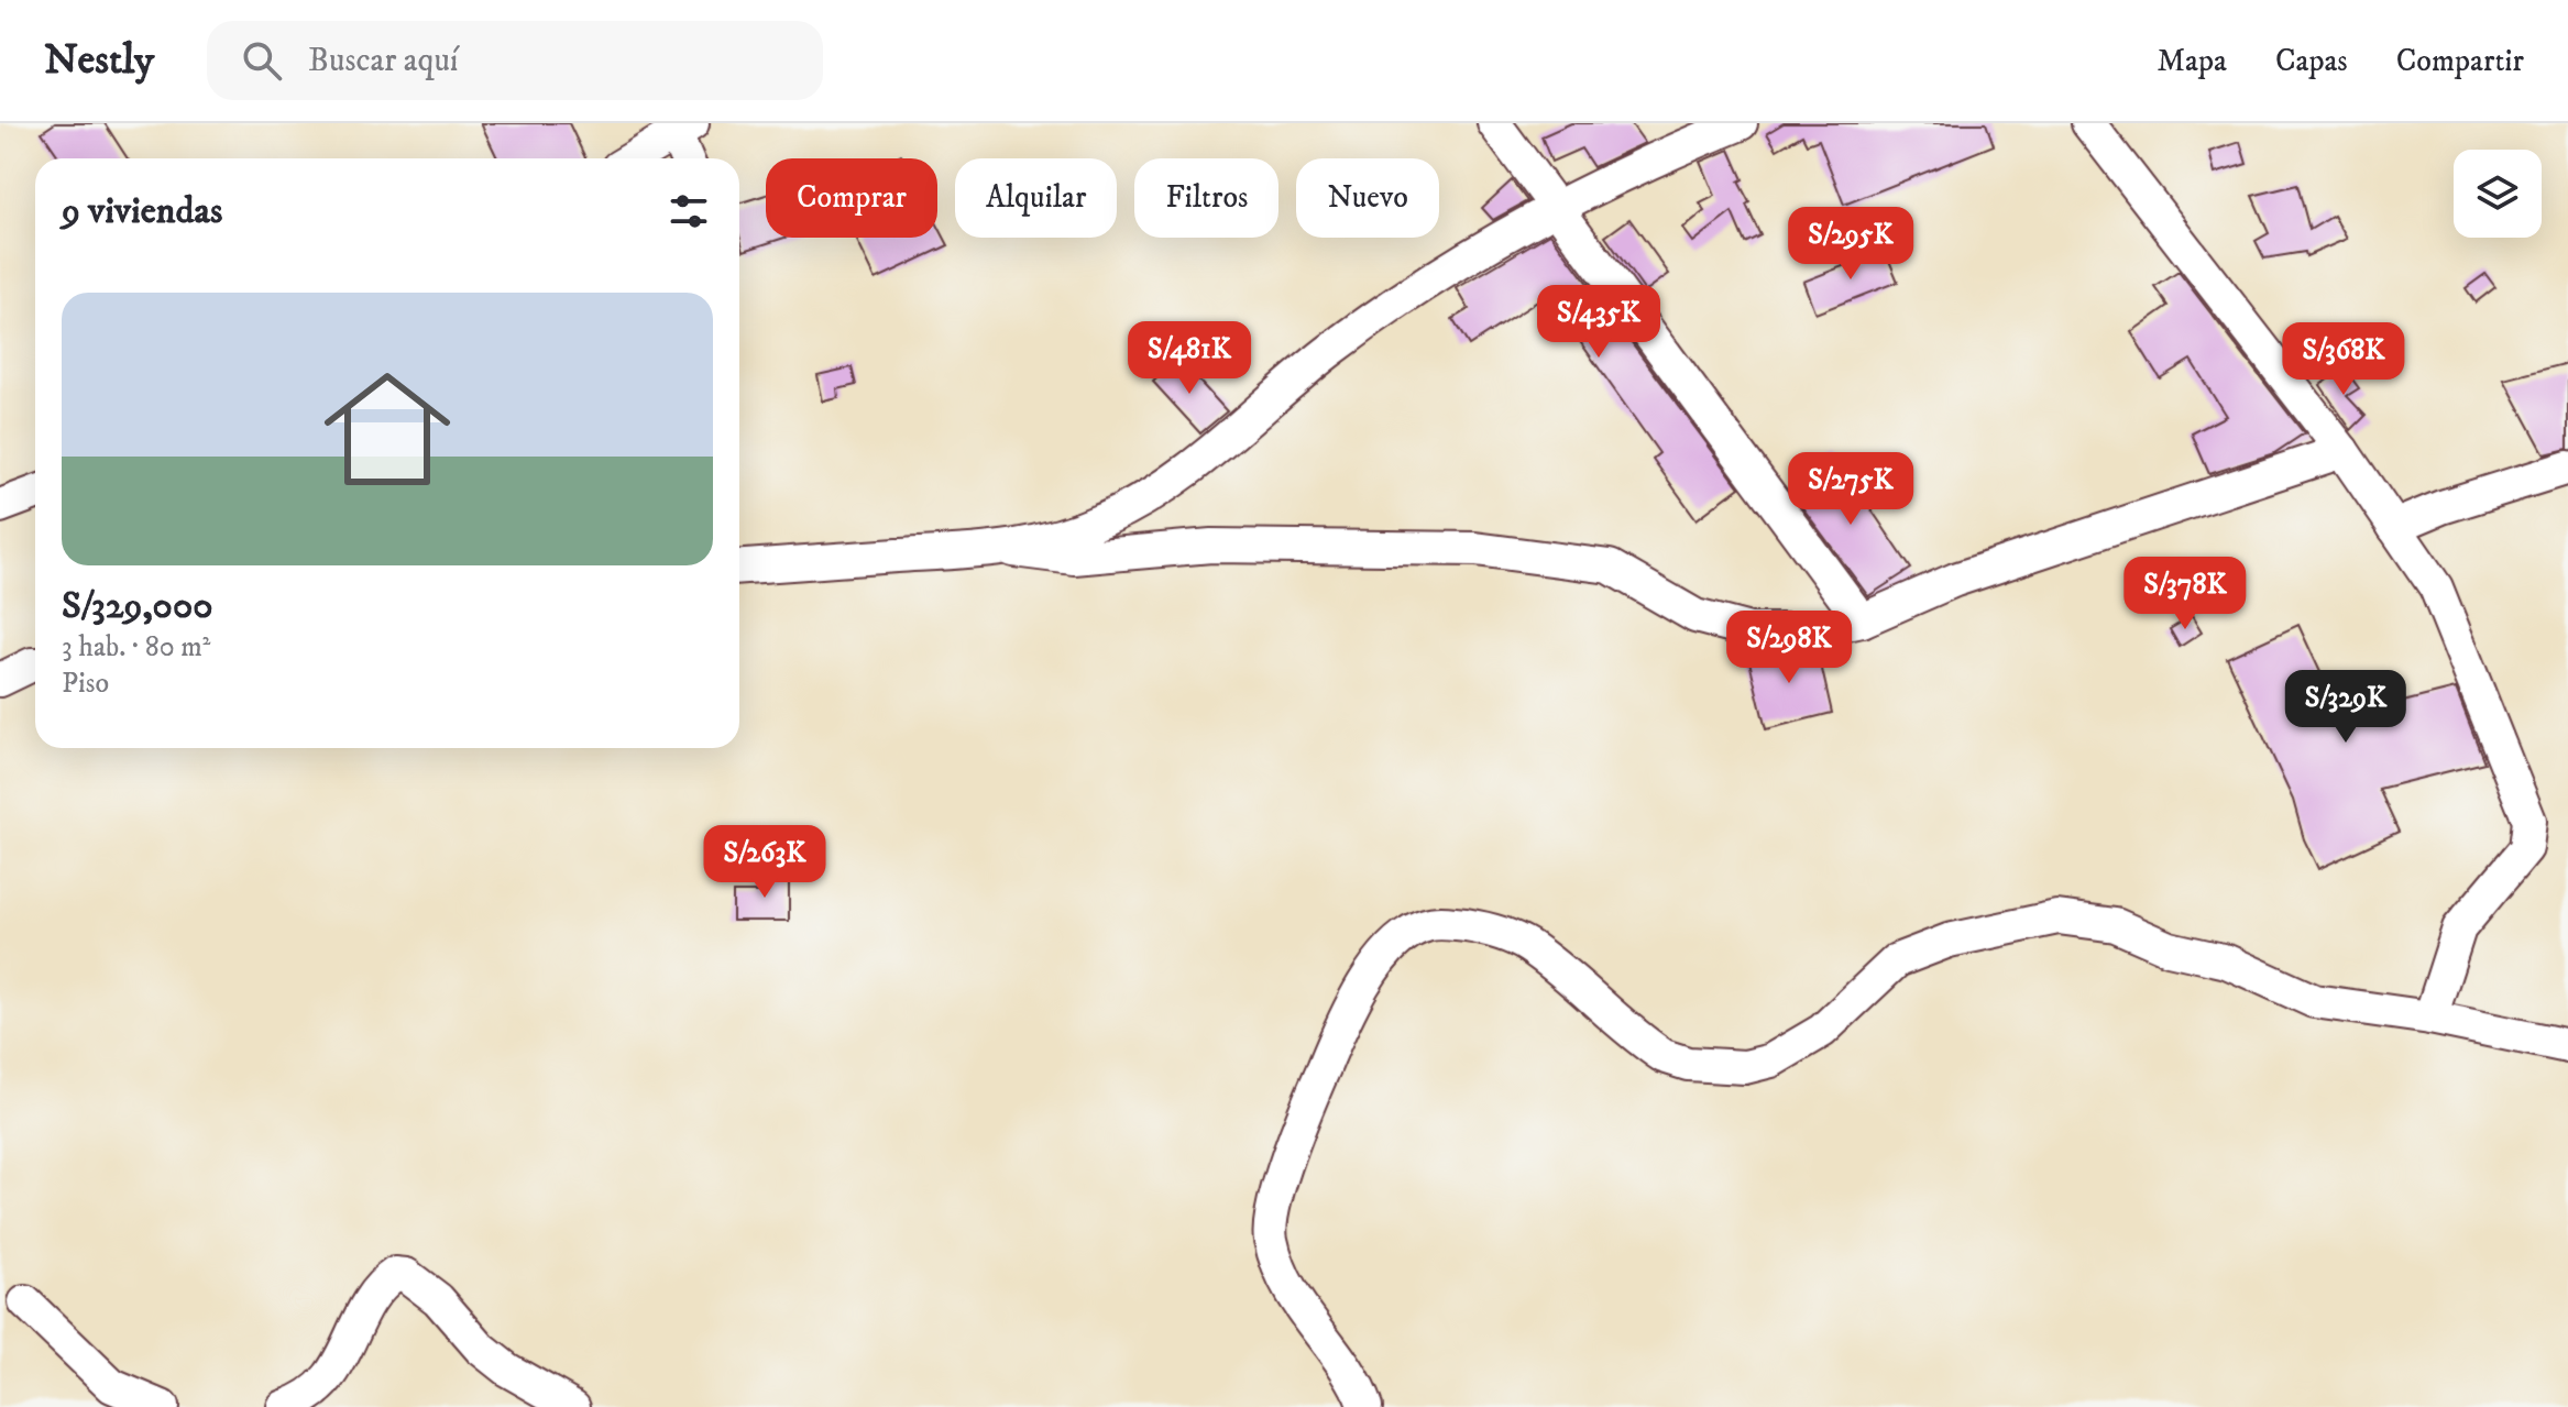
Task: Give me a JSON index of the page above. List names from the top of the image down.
{
  "page": {
    "header": "Nestly",
    "search": "Buscar aquí",
    "nav": ["Mapa", "Capas", "Compartir"],
    "chip": [
      "Comprar",
      "Alquilar",
      "Filtros",
      "Nuevo"
    ],
    "heading": "9 viviendas",
    "price": [
      "S/295K",
      "S/435K",
      "S/481K",
      "S/368K",
      "S/275K",
      "S/378K",
      "S/298K",
      "S/329K",
      "S/263K"
    ],
    "list": [
      {
        "name": "S/329,000",
        "note": "3 hab. · 80 m² · Piso"
      }
    ]
  }
}
